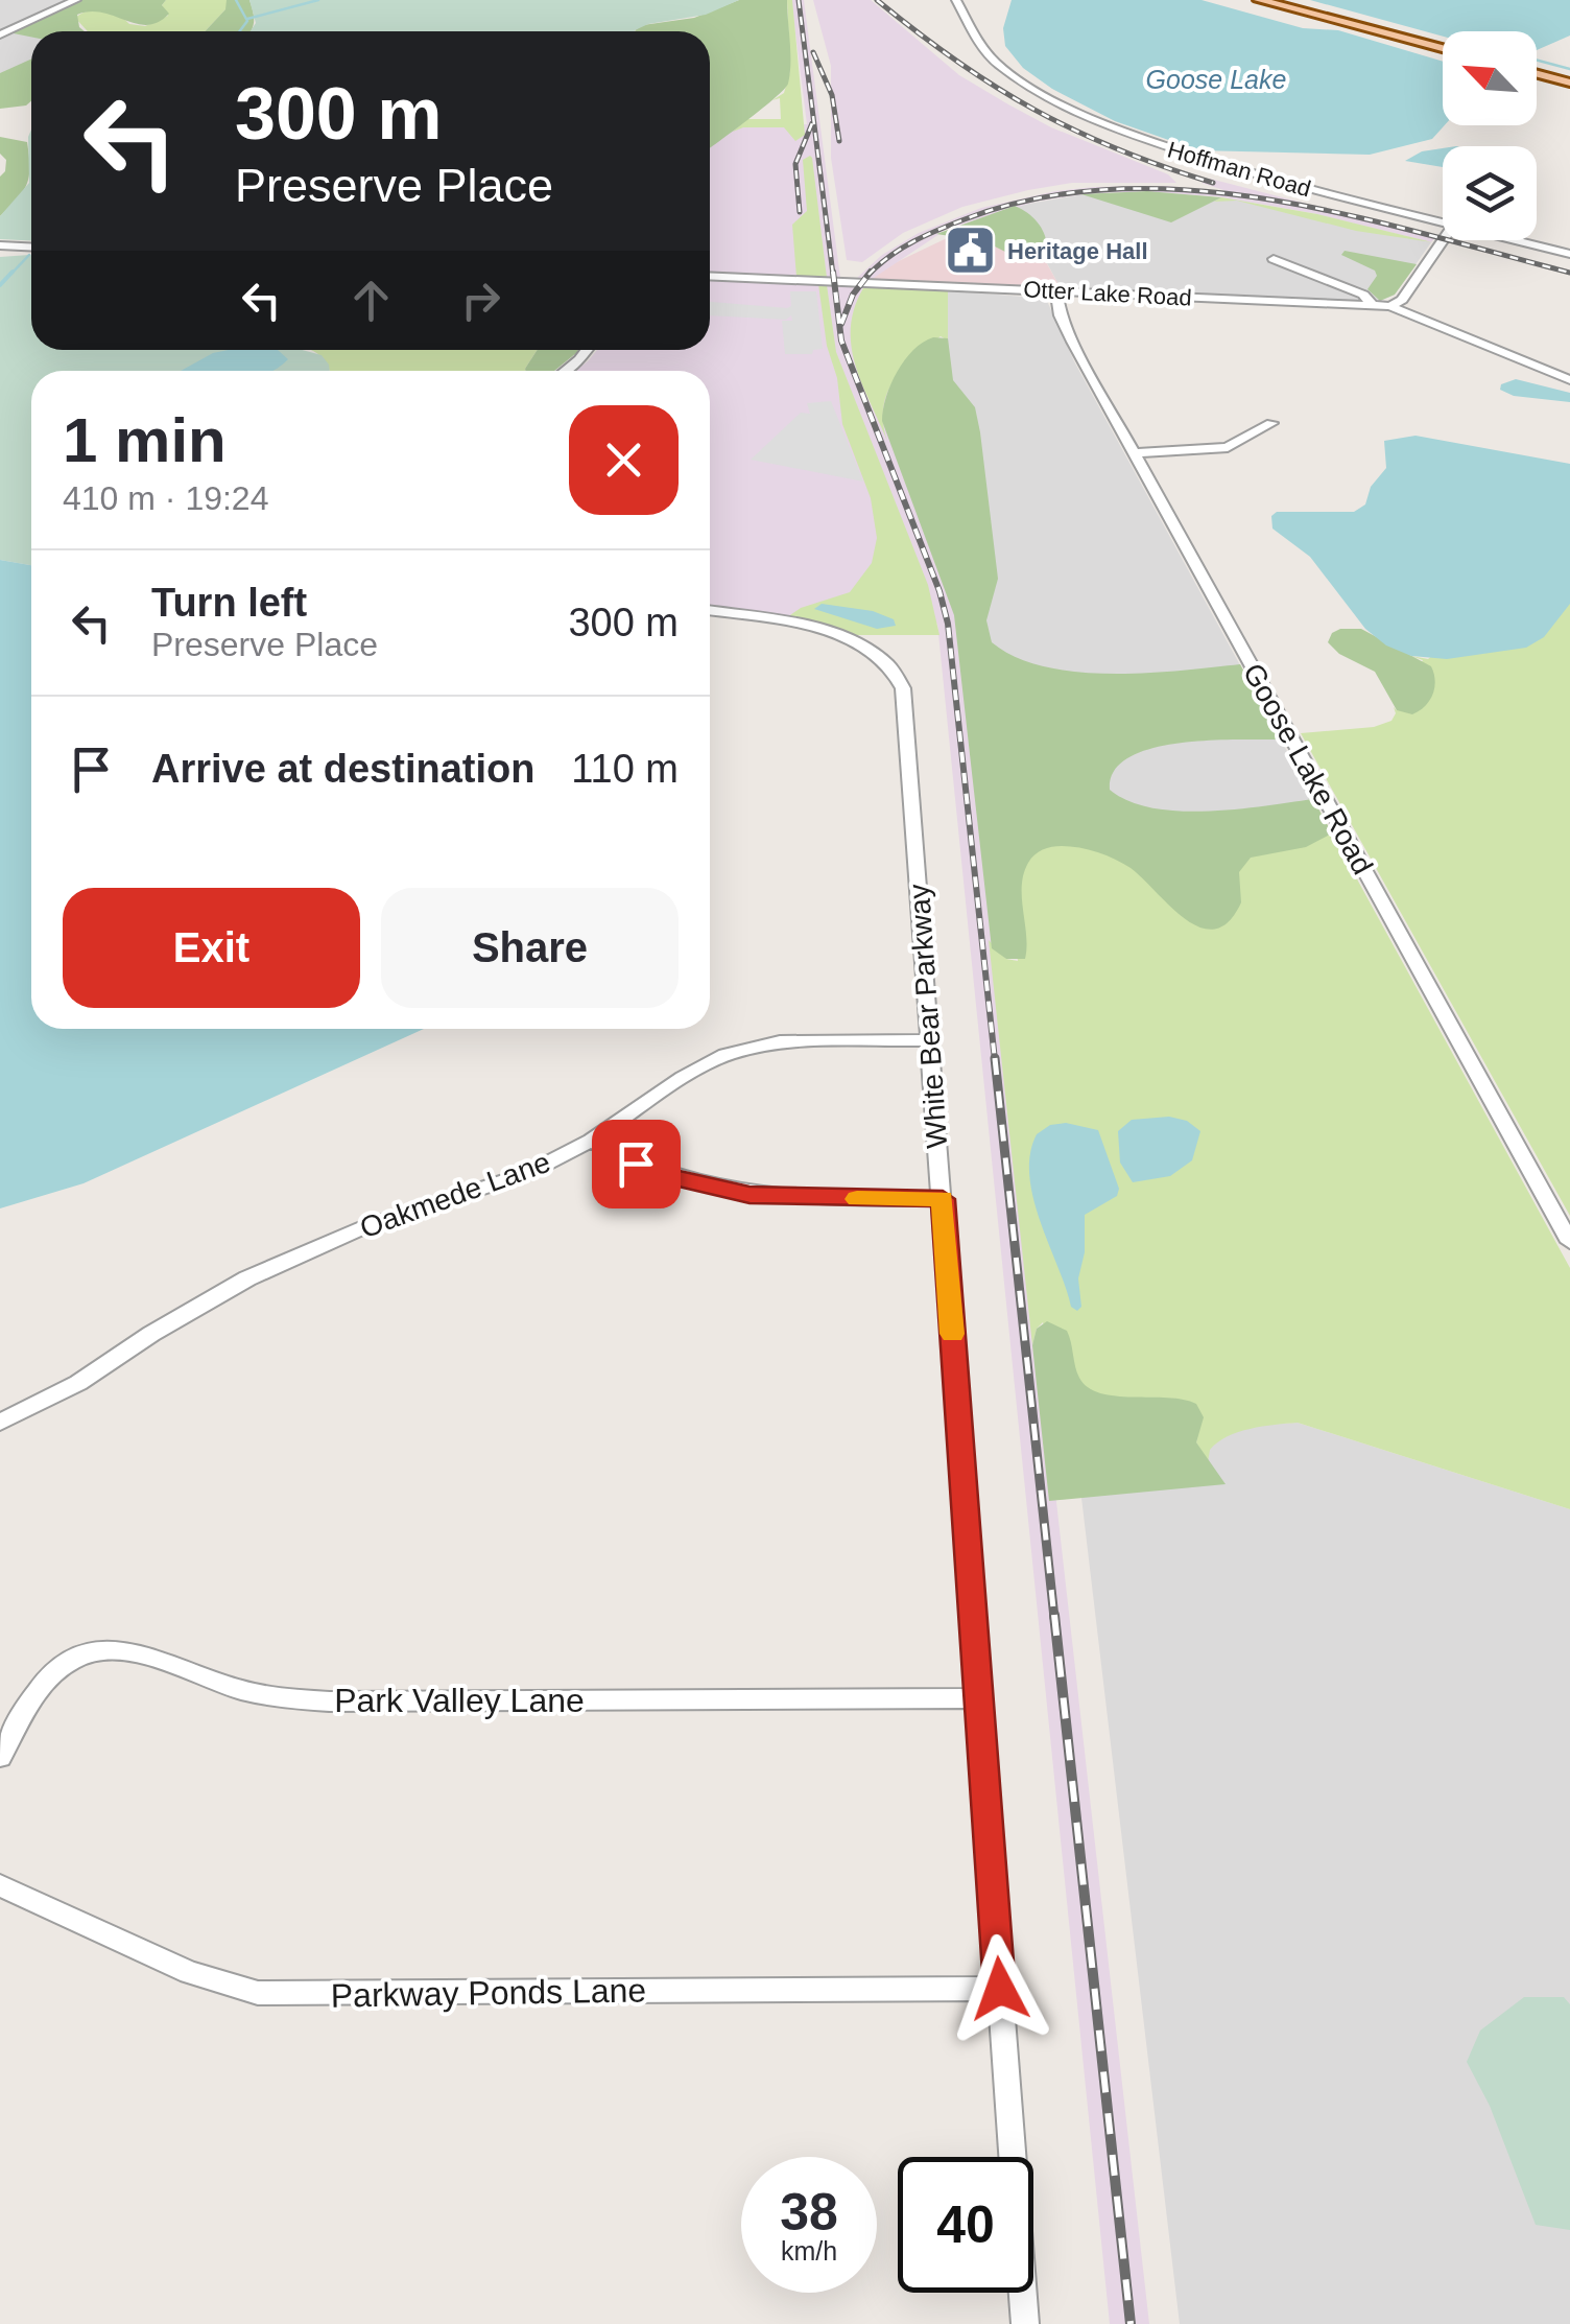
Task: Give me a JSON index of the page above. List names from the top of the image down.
{
  "streets": {
    "street": [
      "Hoffman Road",
      "Otter Lake Road",
      "Goose Lake Road",
      "White Bear Parkway",
      "Oakmede Lane",
      "Park Valley Lane",
      "Parkway Ponds Lane"
    ]
  },
  "crossings": [
    ["Otter Lake Road", "Goose Lake Road"],
    ["White Bear Parkway", "Oakmede Lane"],
    ["White Bear Parkway", "Park Valley Lane"],
    ["White Bear Parkway", "Parkway Ponds Lane"]
  ],
  "water": ["Goose Lake"],
  "places": {
    "public building": ["Heritage Hall"]
  },
  "north": "top left",
  "page": {
    "turn": ["300 m", "Preserve Place"],
    "heading": ["1 min", "410 m · 19:24"],
    "list": [
      {
        "name": "Turn left",
        "note": "Preserve Place",
        "value": "300 m"
      },
      {
        "name": "Arrive at destination",
        "value": "110 m"
      }
    ],
    "buttons": ["Exit", "Share"],
    "speed": "38 km/h",
    "limit": "40"
  }
}
